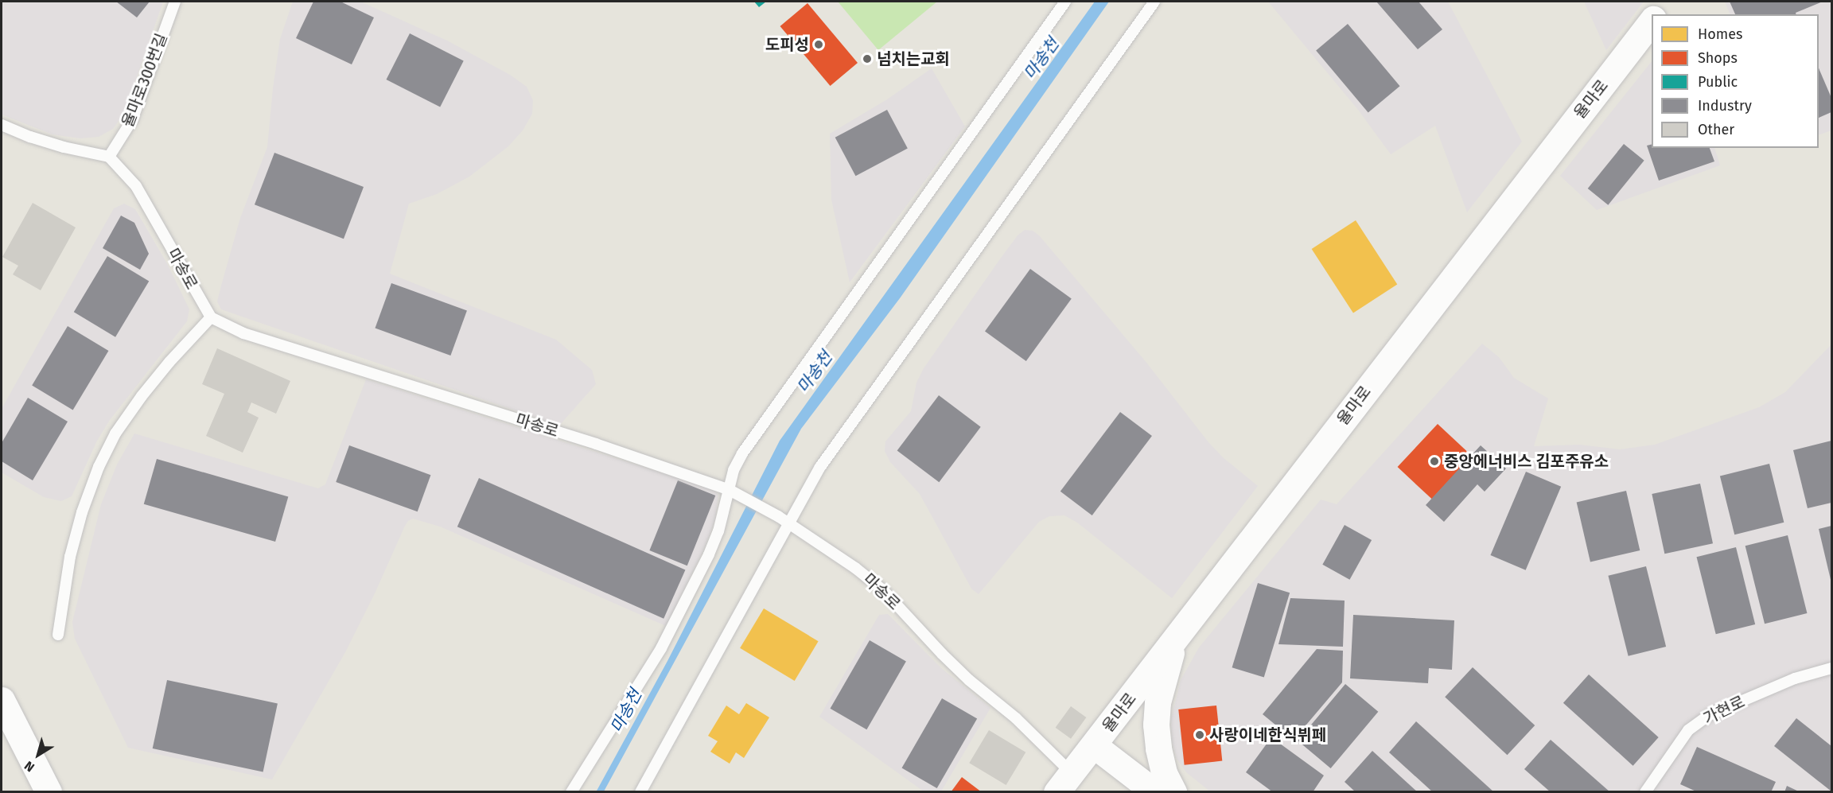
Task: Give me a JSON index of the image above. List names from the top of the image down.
{
  "streets": {
    "street": ["율마로"],
    "lane": ["율마로300번길", "마송로", "가현로"]
  },
  "crossings": [
    ["율마로300번길", "마송로"],
    ["율마로", "마송로"]
  ],
  "water": ["마송천"],
  "places": [
    "도피성",
    "넘치는교회",
    "중앙에너비스 김포주유소",
    "사랑이네한식뷔페"
  ],
  "legend": [
    "Homes",
    "Shops",
    "Public",
    "Industry",
    "Other"
  ],
  "north": "bottom left"
}
